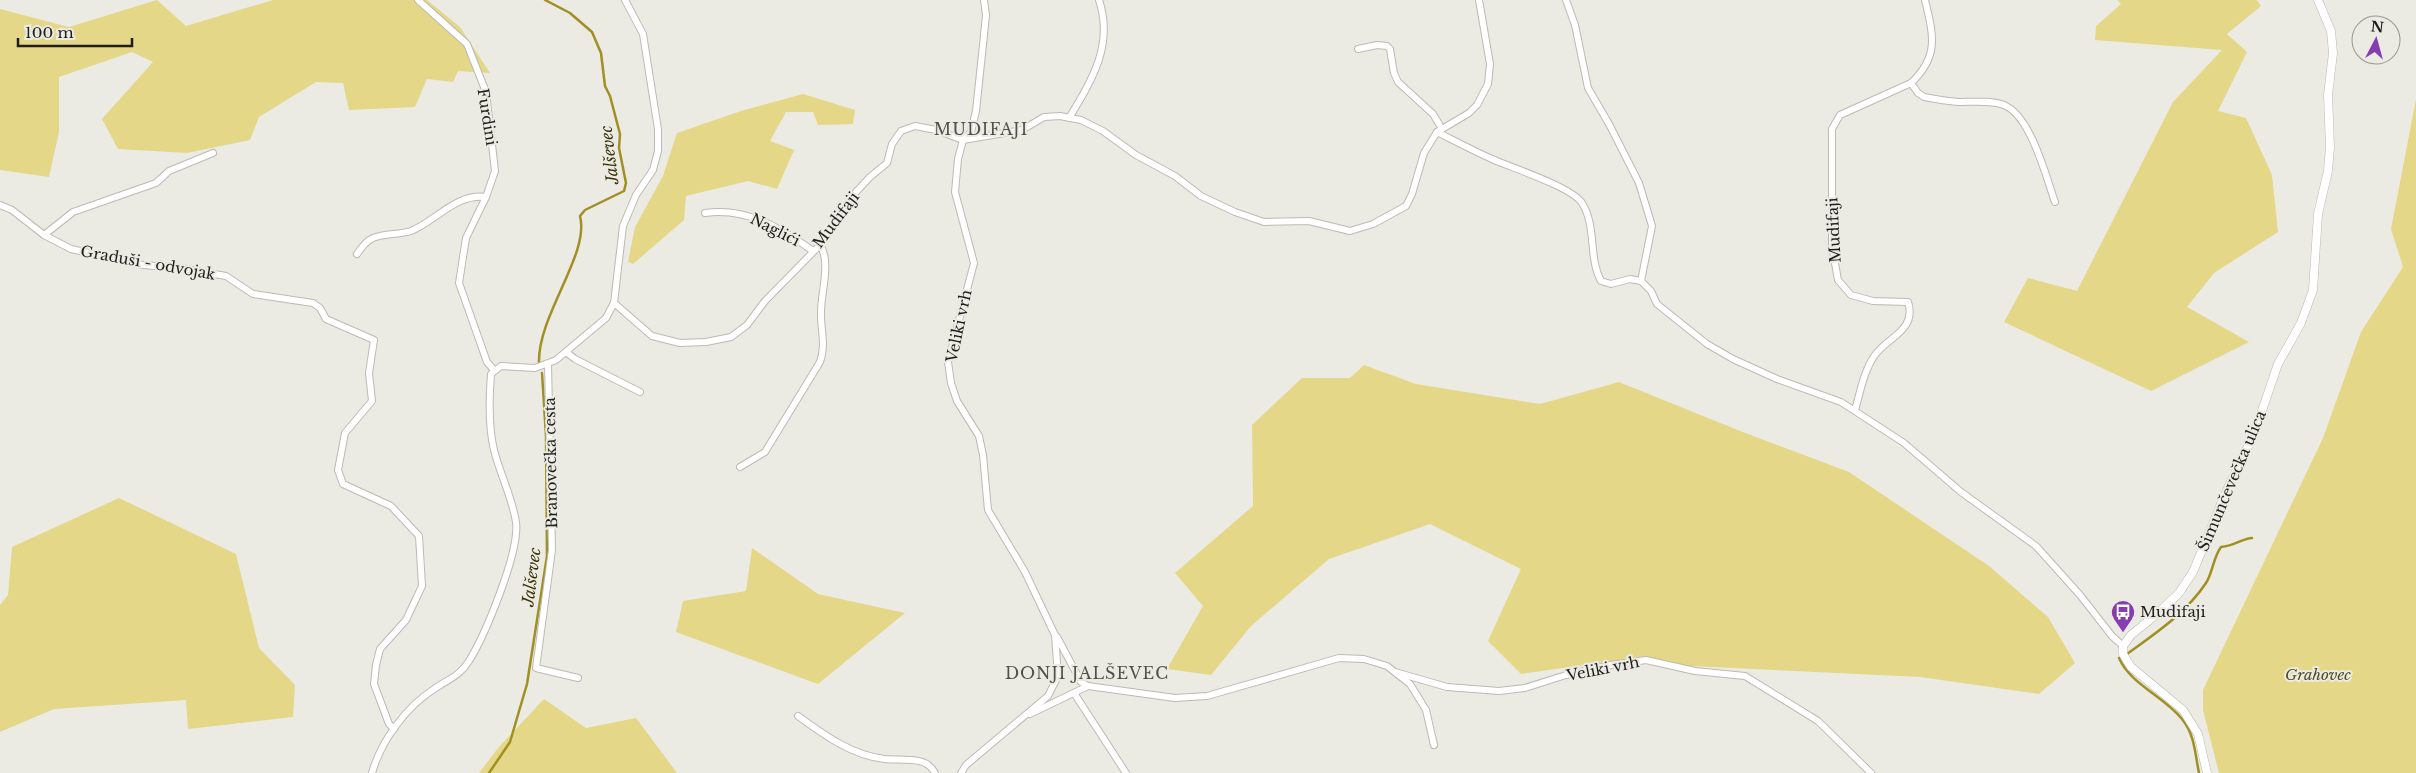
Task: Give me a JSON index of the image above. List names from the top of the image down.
{
  "streets": {
    "street": [
      "Furdini",
      "Mudifaji",
      "Naglići",
      "Graduši - odvojak",
      "Veliki vrh",
      "Branovečka cesta",
      "Šimunčevečka ulica"
    ]
  },
  "crossings": [
    ["Mudifaji", "Naglići"],
    ["Mudifaji", "Veliki vrh"]
  ],
  "districts": ["MUDIFAJI", "DONJI JALŠEVEC"],
  "water": ["Jalševec"],
  "parks": ["Grahovec"],
  "places": {
    "bus stop": ["Mudifaji"]
  },
  "scale_bar": "100 m",
  "north": "top"
}
